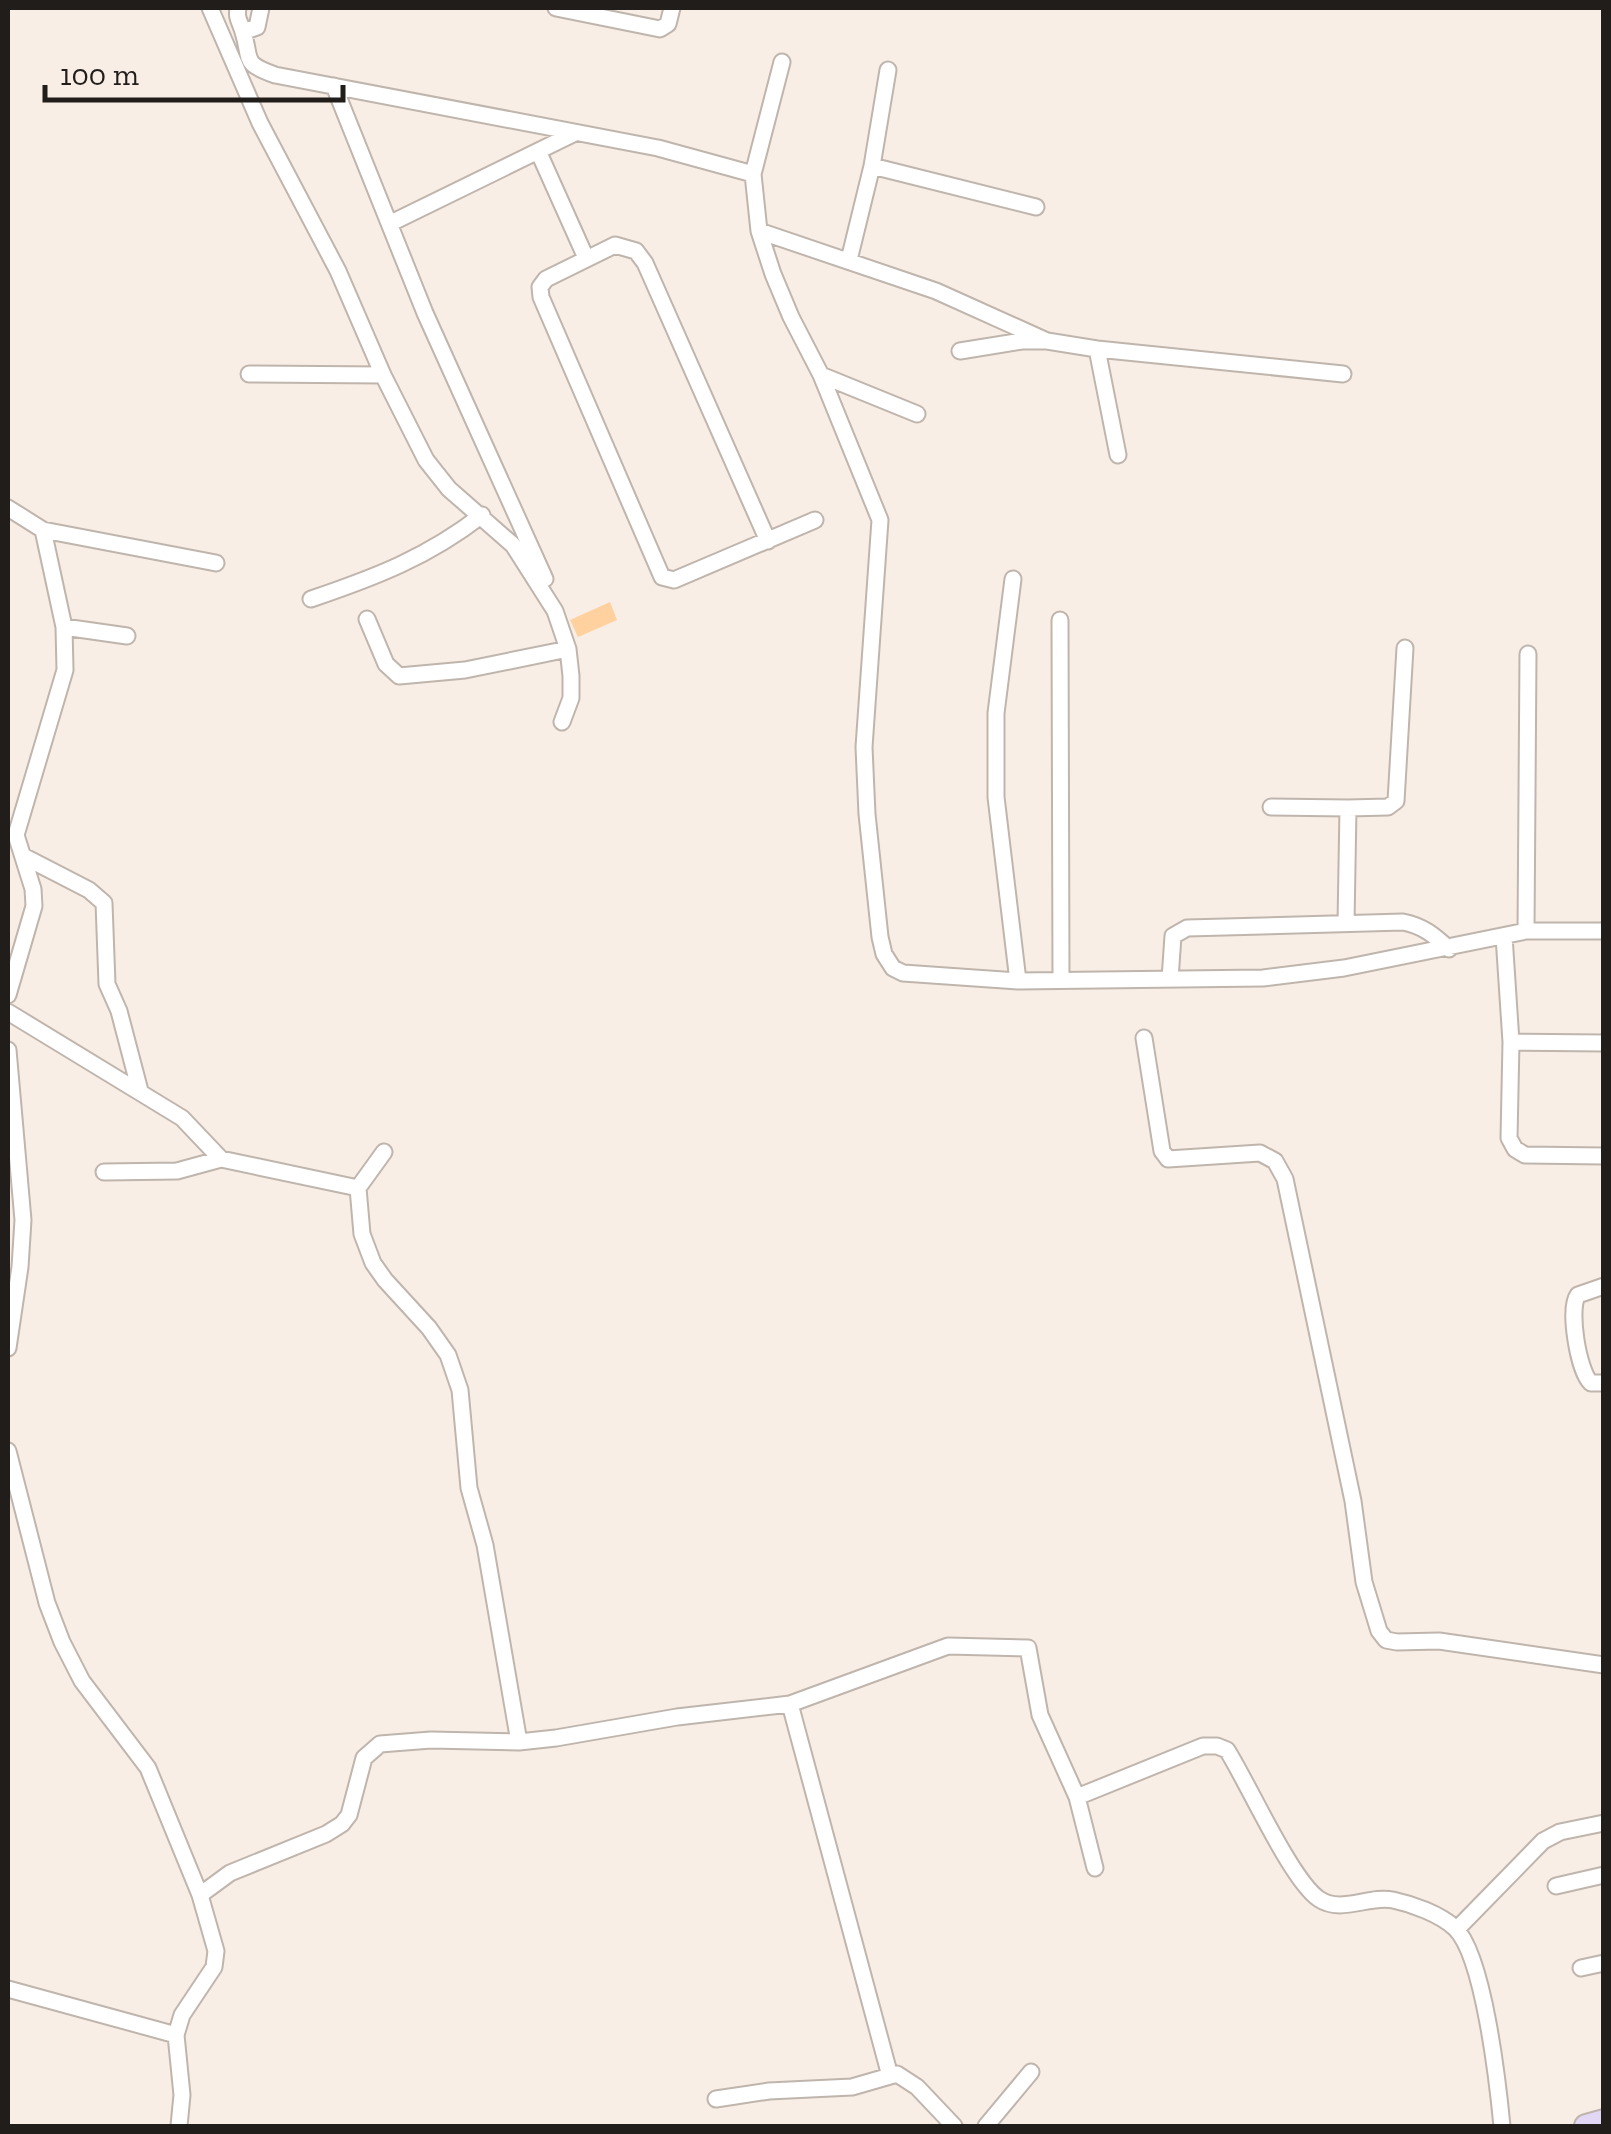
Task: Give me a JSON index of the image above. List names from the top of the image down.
{
  "scale_bar": "100 m"
}
